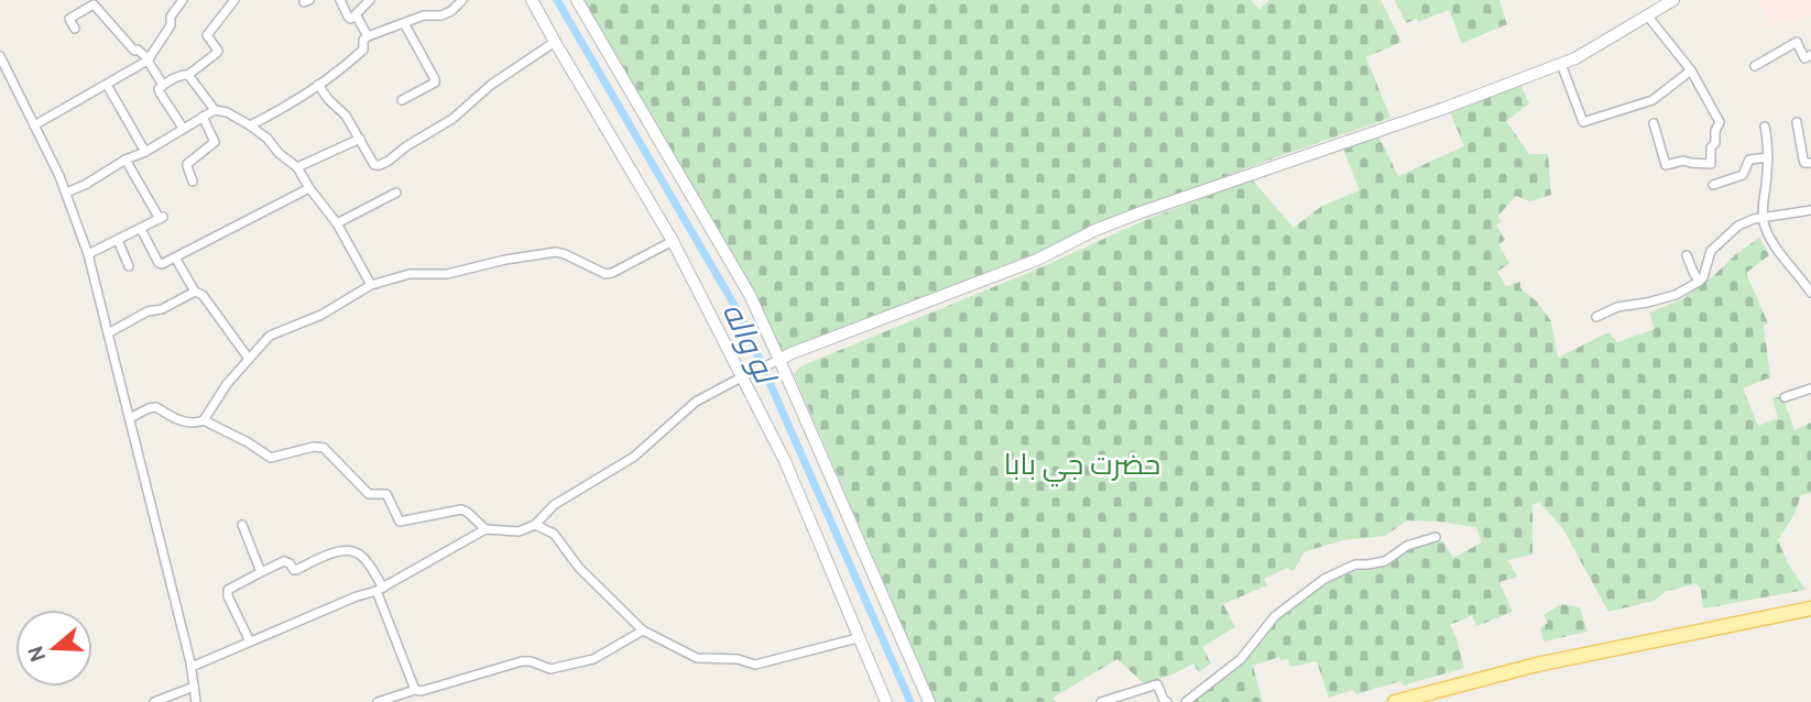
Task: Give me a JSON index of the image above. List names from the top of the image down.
{
  "water": ["لو واله"],
  "parks": ["حضرت جي بابا"],
  "north": "left"
}
